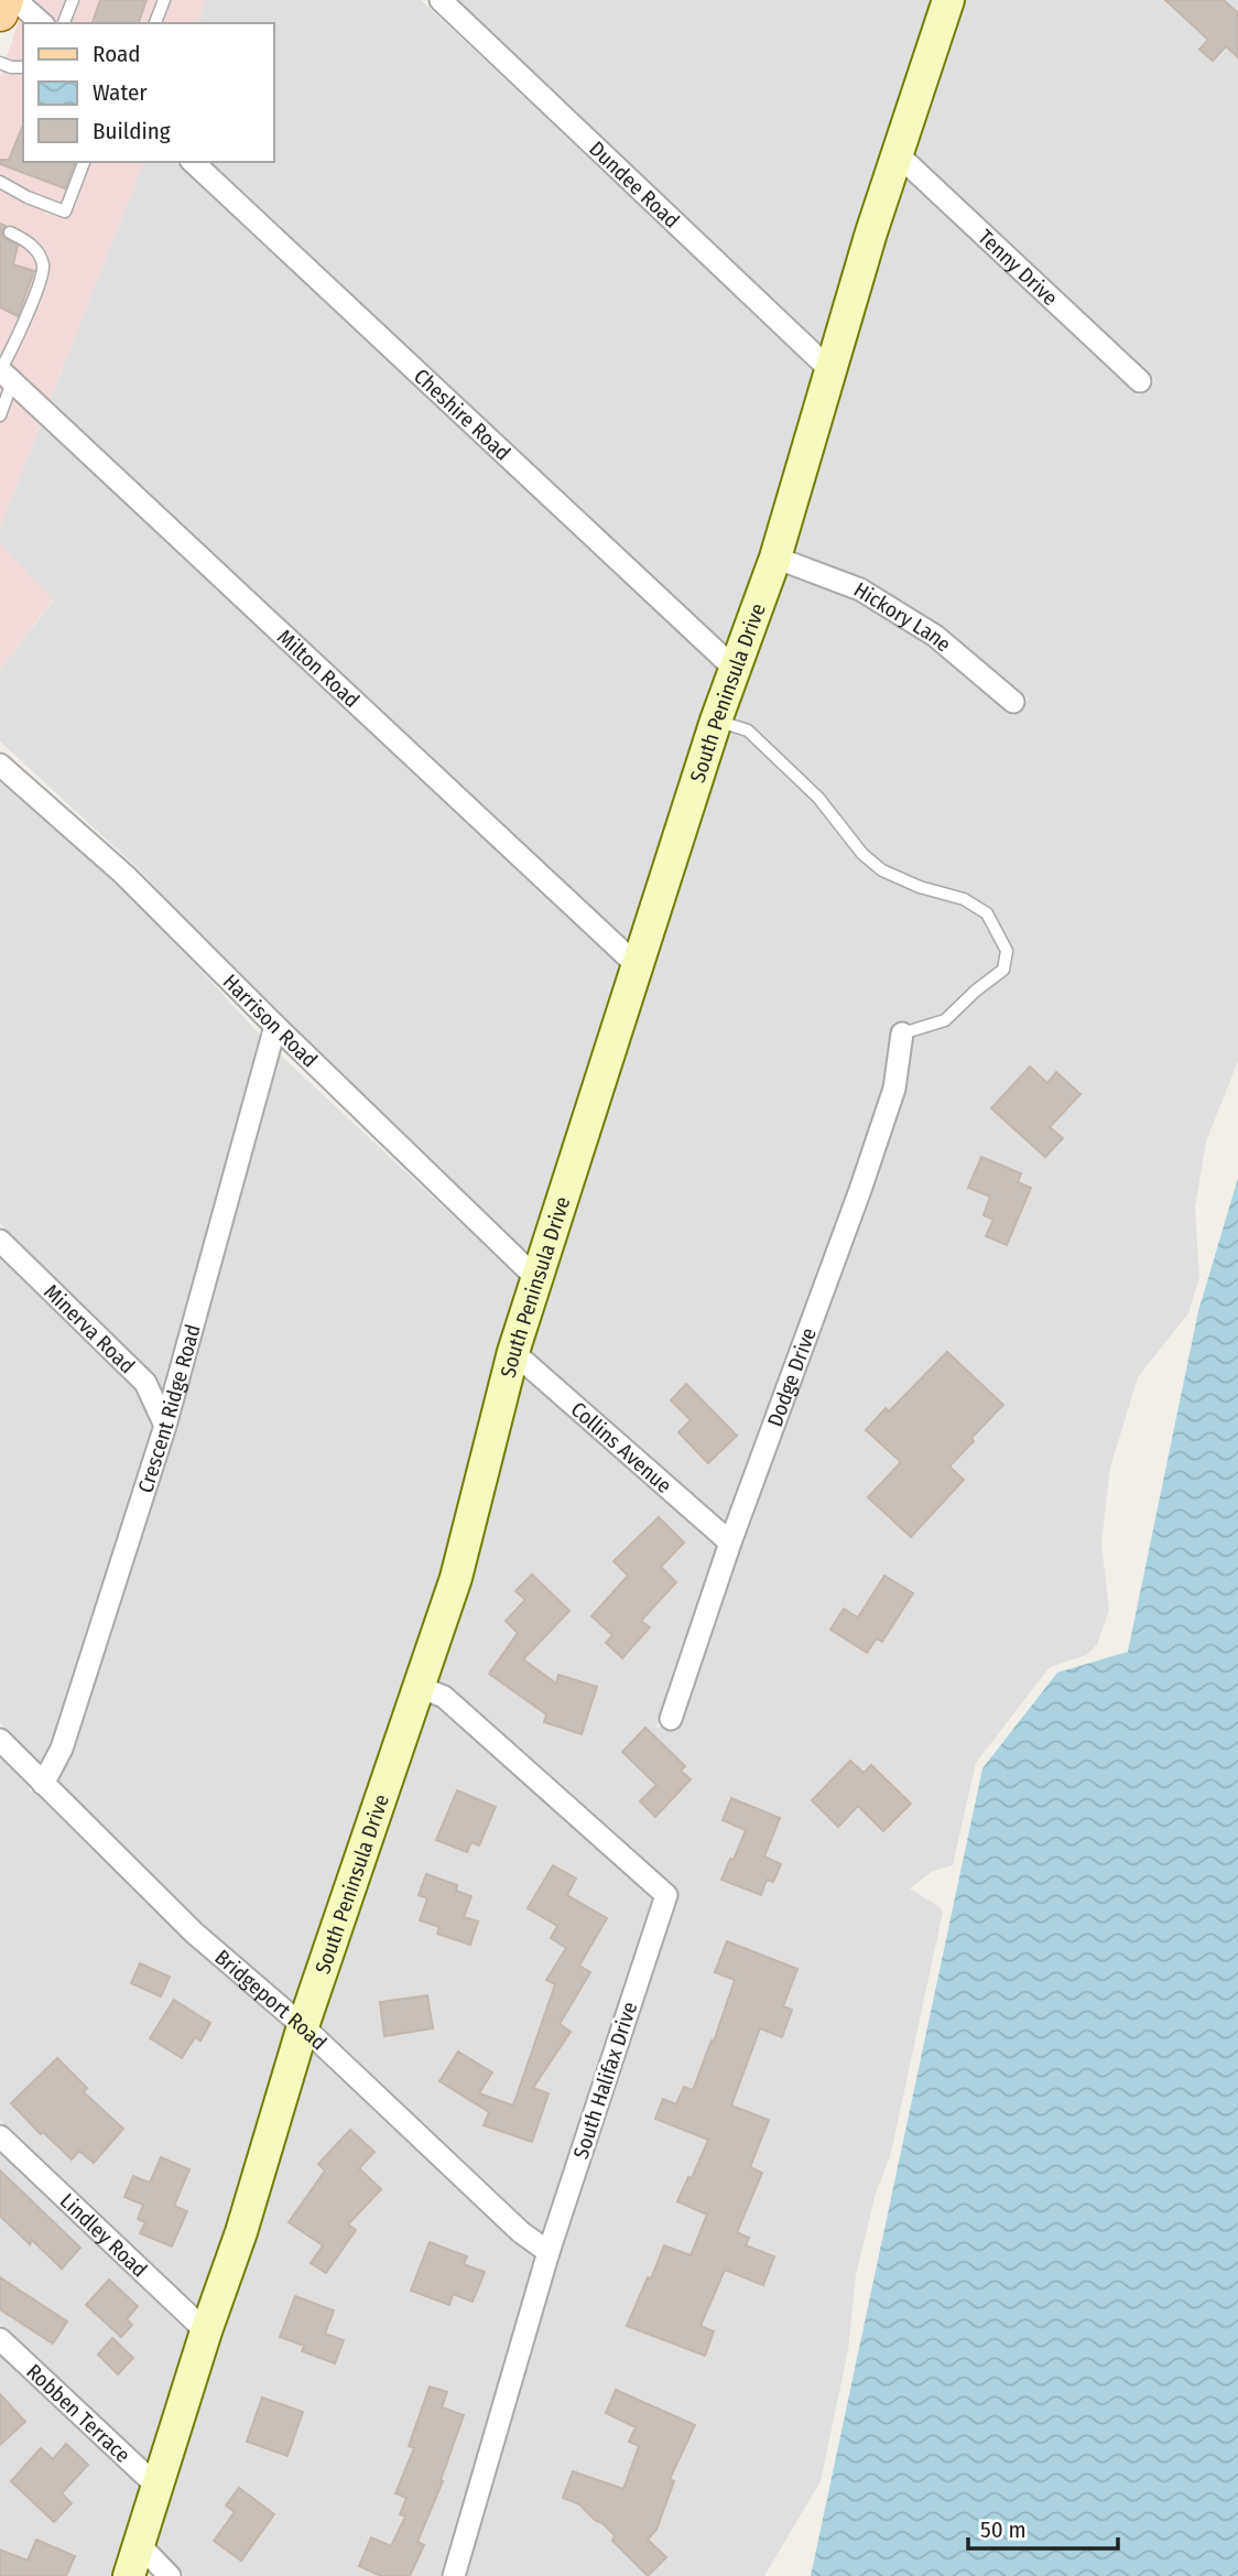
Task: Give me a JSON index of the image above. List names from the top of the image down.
{
  "streets": {
    "main road": ["South Peninsula Drive"],
    "street": [
      "Dundee Road",
      "Tenny Drive",
      "Cheshire Road",
      "Hickory Lane",
      "Milton Road",
      "Harrison Road",
      "Minerva Road",
      "Dodge Drive",
      "Crescent Ridge Road",
      "Collins Avenue",
      "Bridgeport Road",
      "South Halifax Drive",
      "Lindley Road",
      "Robben Terrace"
    ]
  },
  "crossings": [
    ["Dundee Road", "South Peninsula Drive"],
    ["Tenny Drive", "South Peninsula Drive"],
    ["Cheshire Road", "South Peninsula Drive"],
    ["Hickory Lane", "South Peninsula Drive"],
    ["Milton Road", "South Peninsula Drive"],
    ["South Peninsula Drive", "Harrison Road"],
    ["South Peninsula Drive", "Collins Avenue"],
    ["South Peninsula Drive", "Bridgeport Road"],
    ["South Peninsula Drive", "South Halifax Drive"],
    ["South Peninsula Drive", "Lindley Road"],
    ["South Peninsula Drive", "Robben Terrace"],
    ["Harrison Road", "Crescent Ridge Road"],
    ["Minerva Road", "Crescent Ridge Road"],
    ["Dodge Drive", "Collins Avenue"],
    ["Crescent Ridge Road", "Bridgeport Road"],
    ["Bridgeport Road", "South Halifax Drive"]
  ],
  "legend": ["Road", "Water", "Building"],
  "scale_bar": "50 m"
}
